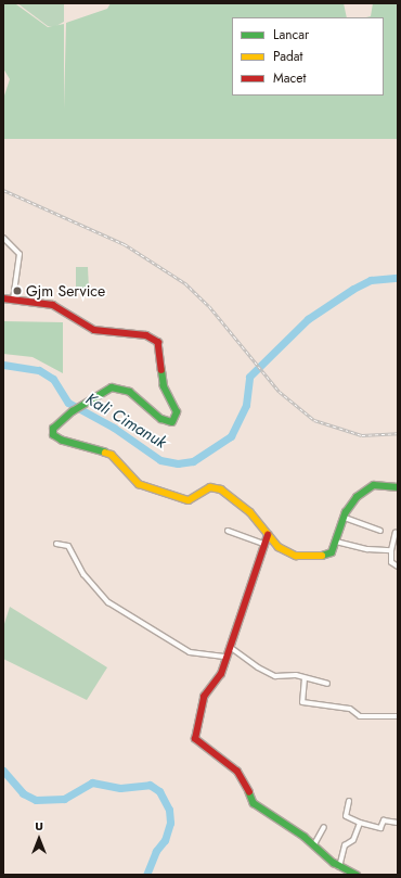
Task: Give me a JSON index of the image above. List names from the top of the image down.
{
  "water": ["Kali Cimanuk"],
  "places": ["Gjm Service"],
  "legend": ["Lancar", "Padat", "Macet"],
  "north": "top"
}
